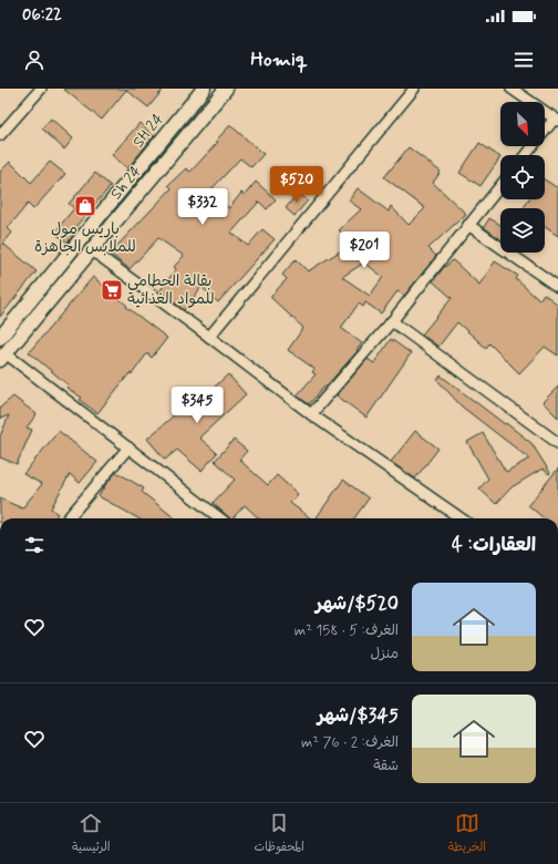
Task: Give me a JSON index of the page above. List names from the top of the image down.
{
  "streets": {
    "street": ["SH 24", "Sh 24"]
  },
  "places": {
    "shop": ["باريس مول للملابس الجاهزة"],
    "supermarket": ["بقالة الحطامي للمواد الغذائية"]
  },
  "north": "bottom right",
  "page": {
    "status": "06:22",
    "header": "Homiq",
    "price": [
      "$520",
      "$332",
      "$201",
      "$345"
    ],
    "heading": "العقارات: 4",
    "list": [
      {
        "name": "$520/شهر",
        "note": "الغرف: 5 · 158 m² · منزل"
      },
      {
        "name": "$345/شهر",
        "note": "الغرف: 2 · 76 m² · شقة"
      }
    ],
    "tabs": ["الخريطة", "المحفوظات", "الرئيسية"]
  }
}
